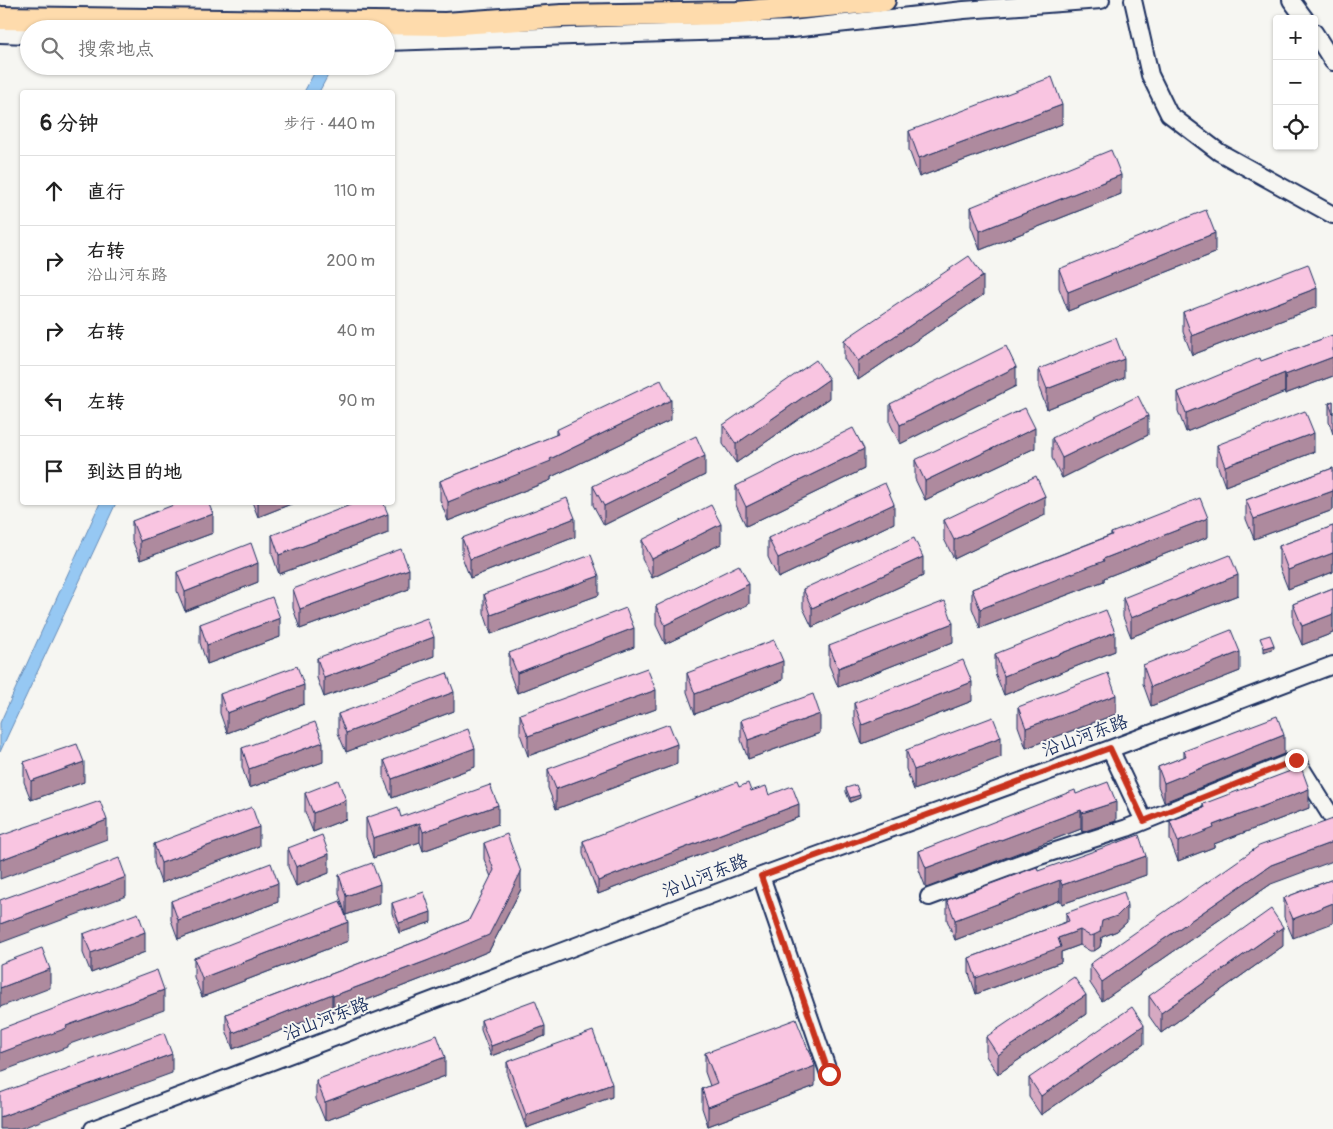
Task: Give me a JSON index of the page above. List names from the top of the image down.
{
  "streets": {
    "street": ["沿山河东路"]
  },
  "page": {
    "map_buttons": ["+", "−"],
    "search": "搜索地点",
    "heading": ["6 分钟", "步行 · 440 m"],
    "list": [
      ["直行", "110 m"],
      ["右转", "沿山河东路", "200 m"],
      ["右转", "40 m"],
      ["左转", "90 m"],
      "到达目的地"
    ]
  }
}
